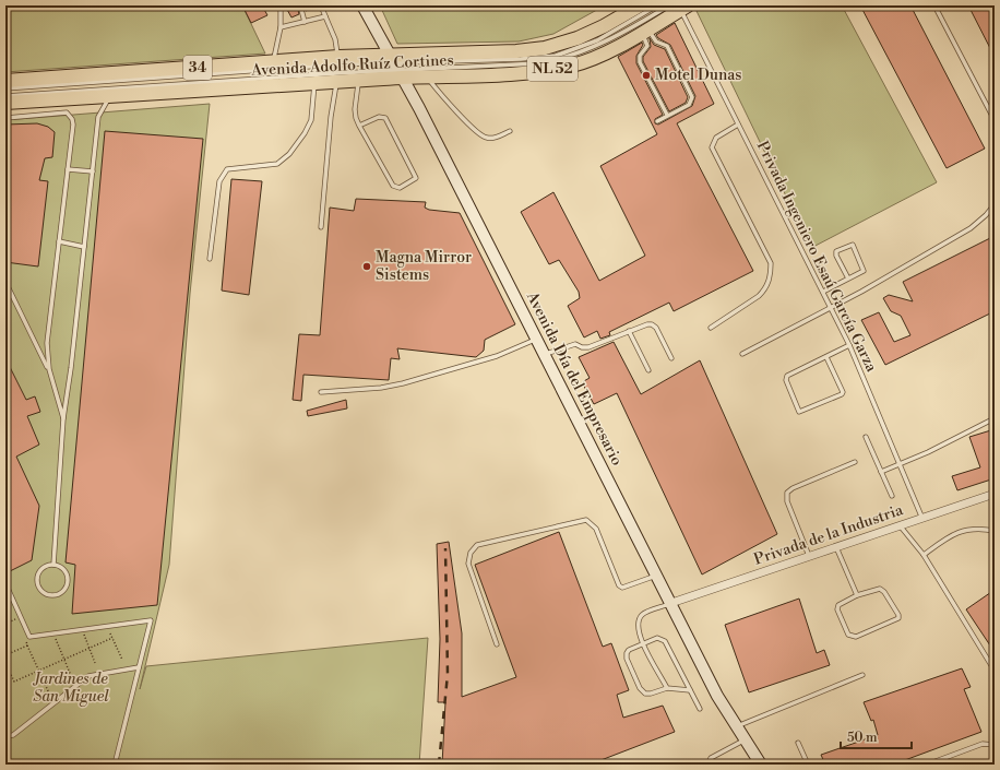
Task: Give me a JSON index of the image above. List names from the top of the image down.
{
  "streets": {
    "main road": ["Avenida Adolfo Ruíz Cortines", "34", "NL 52"],
    "street": ["Avenida Día del Empresario", "Privada de la Industria"],
    "lane": ["Privada Ingeniero Esaú García Garza"]
  },
  "crossings": [
    ["Avenida Adolfo Ruíz Cortines", "Privada Ingeniero Esaú García Garza"],
    ["Avenida Adolfo Ruíz Cortines", "Avenida Día del Empresario"],
    ["Privada Ingeniero Esaú García Garza", "Privada de la Industria"],
    ["Avenida Día del Empresario", "Privada de la Industria"]
  ],
  "parks": ["Jardines de San Miguel"],
  "places": ["Motel Dunas", "Magna Mirror Sistems"],
  "scale_bar": "50 m"
}
